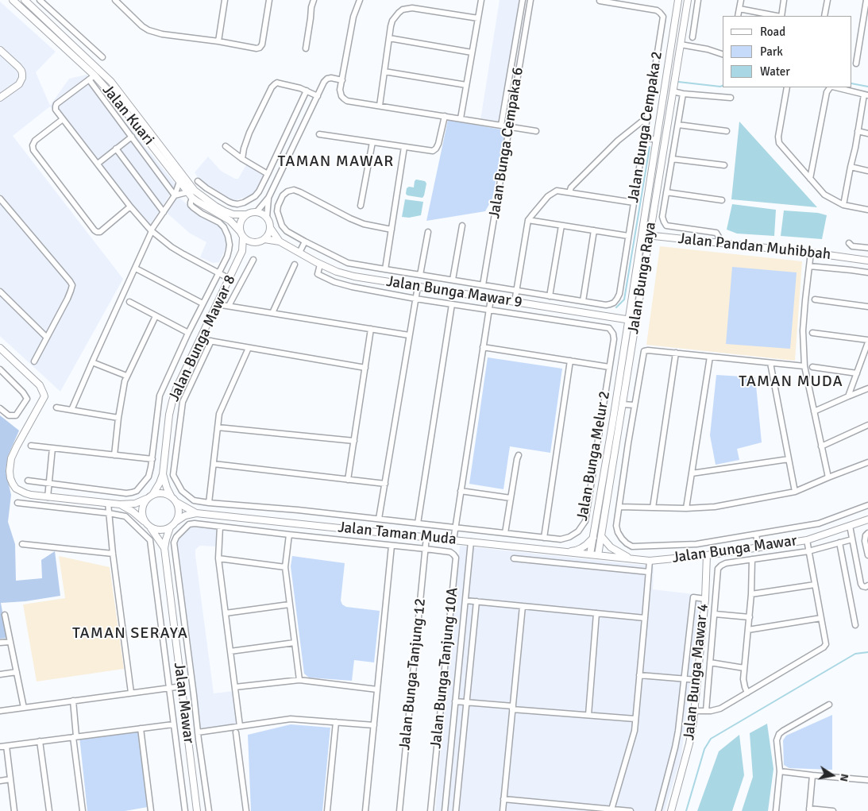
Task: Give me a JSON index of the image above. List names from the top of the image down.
{
  "streets": {
    "street": [
      "Jalan Kuari",
      "Jalan Bunga Cempaka 2",
      "Jalan Bunga Cempaka 6",
      "Jalan Pandan Muhibbah",
      "Jalan Bunga Raya",
      "Jalan Bunga Mawar 9",
      "Jalan Bunga Mawar 8",
      "Jalan Bunga Melur 2",
      "Jalan Taman Muda",
      "Jalan Bunga Mawar",
      "Jalan Bunga Tanjung 10A",
      "Jalan Bunga Mawar 4",
      "Jalan Bunga Tanjung 12",
      "Jalan Mawar"
    ]
  },
  "crossings": [
    ["Jalan Kuari", "Jalan Bunga Mawar 9"],
    ["Jalan Kuari", "Jalan Bunga Mawar 8"],
    ["Jalan Pandan Muhibbah", "Jalan Bunga Raya"],
    ["Jalan Bunga Raya", "Jalan Bunga Mawar 9"],
    ["Jalan Bunga Raya", "Jalan Taman Muda"],
    ["Jalan Bunga Raya", "Jalan Bunga Mawar"],
    ["Jalan Bunga Mawar 9", "Jalan Bunga Mawar 8"],
    ["Jalan Bunga Mawar 8", "Jalan Taman Muda"],
    ["Jalan Bunga Mawar 8", "Jalan Mawar"],
    ["Jalan Taman Muda", "Jalan Bunga Mawar"],
    ["Jalan Taman Muda", "Jalan Bunga Tanjung 12"],
    ["Jalan Taman Muda", "Jalan Mawar"],
    ["Jalan Bunga Mawar", "Jalan Bunga Mawar 4"],
    ["Jalan Bunga Tanjung 10A", "Jalan Bunga Tanjung 12"]
  ],
  "districts": ["TAMAN MAWAR", "TAMAN MUDA", "TAMAN SERAYA"],
  "legend": ["Road", "Park", "Water"],
  "north": "right"
}
